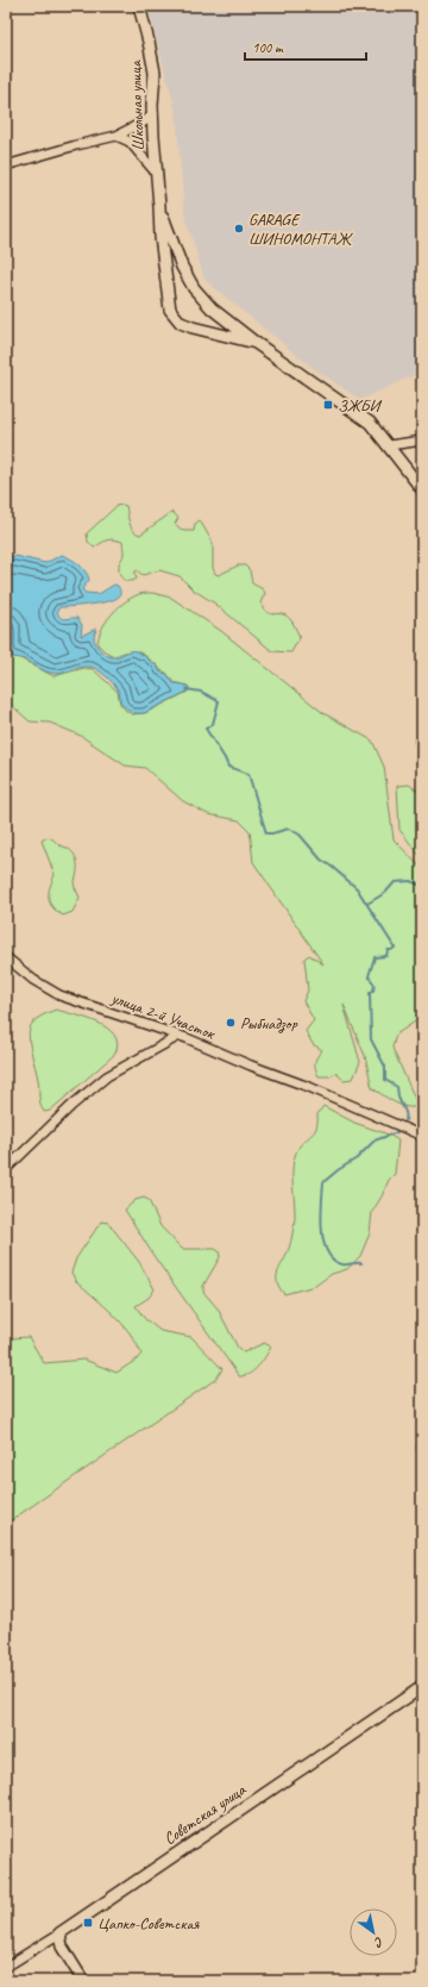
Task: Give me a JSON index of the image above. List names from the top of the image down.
{
  "streets": {
    "street": ["Школьная улица", "улица 2-й Участок", "Советская улица"]
  },
  "places": {
    "other": ["GARAGE ШИНОМОНТАЖ", "Рыбнадзор"],
    "transit": ["ЗЖБИ", "Цапко-Советская"]
  },
  "scale_bar": "100 m",
  "north": "bottom right"
}
